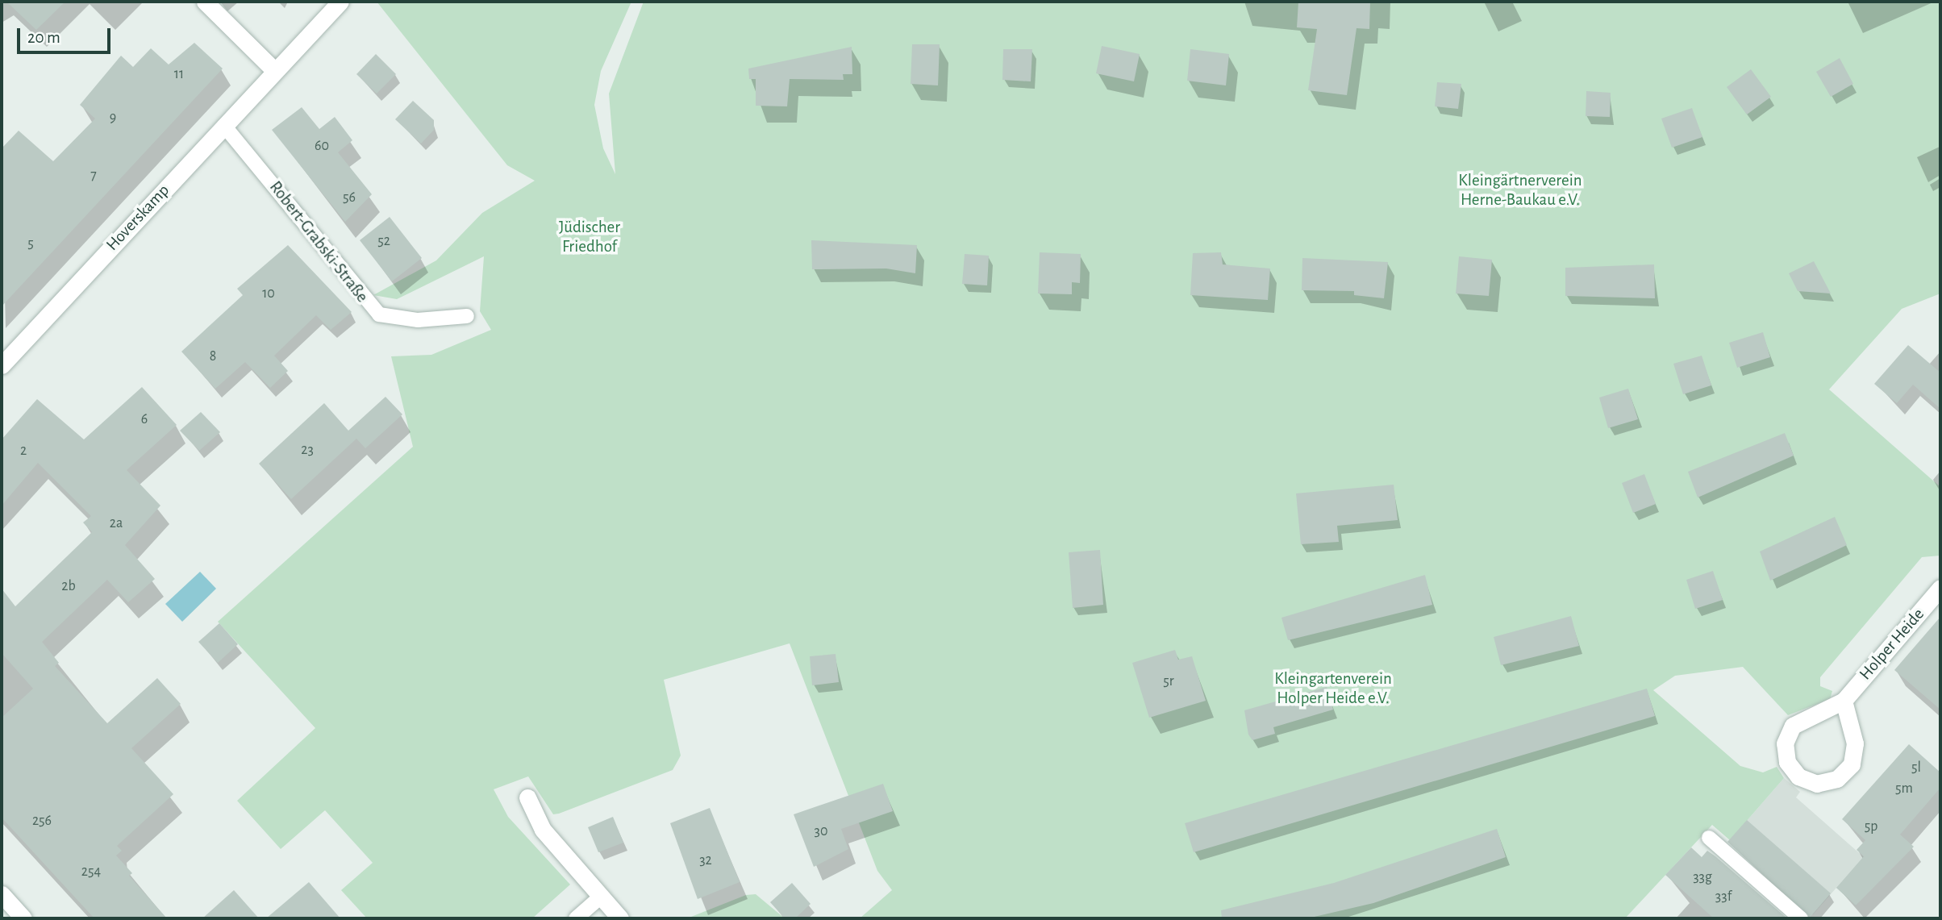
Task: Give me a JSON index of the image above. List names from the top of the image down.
{
  "streets": {
    "street": ["Hoverskamp", "Holper Heide"],
    "lane": ["Robert-Grabski-Straße"]
  },
  "crossings": [
    ["Hoverskamp", "Robert-Grabski-Straße"]
  ],
  "parks": ["Kleingärtnerverein Herne-Baukau e.V.", "Jüdischer Friedhof", "Kleingartenverein Holper Heide e.V."],
  "house_numbers": [
    "11",
    "9",
    "60",
    "7",
    "56",
    "52",
    "5",
    "10",
    "8",
    "6",
    "23",
    "2",
    "2a",
    "2b",
    "5r",
    "5l",
    "5m",
    "256",
    "5p",
    "30",
    "32",
    "254",
    "33g",
    "33f"
  ],
  "scale_bar": "20 m"
}
